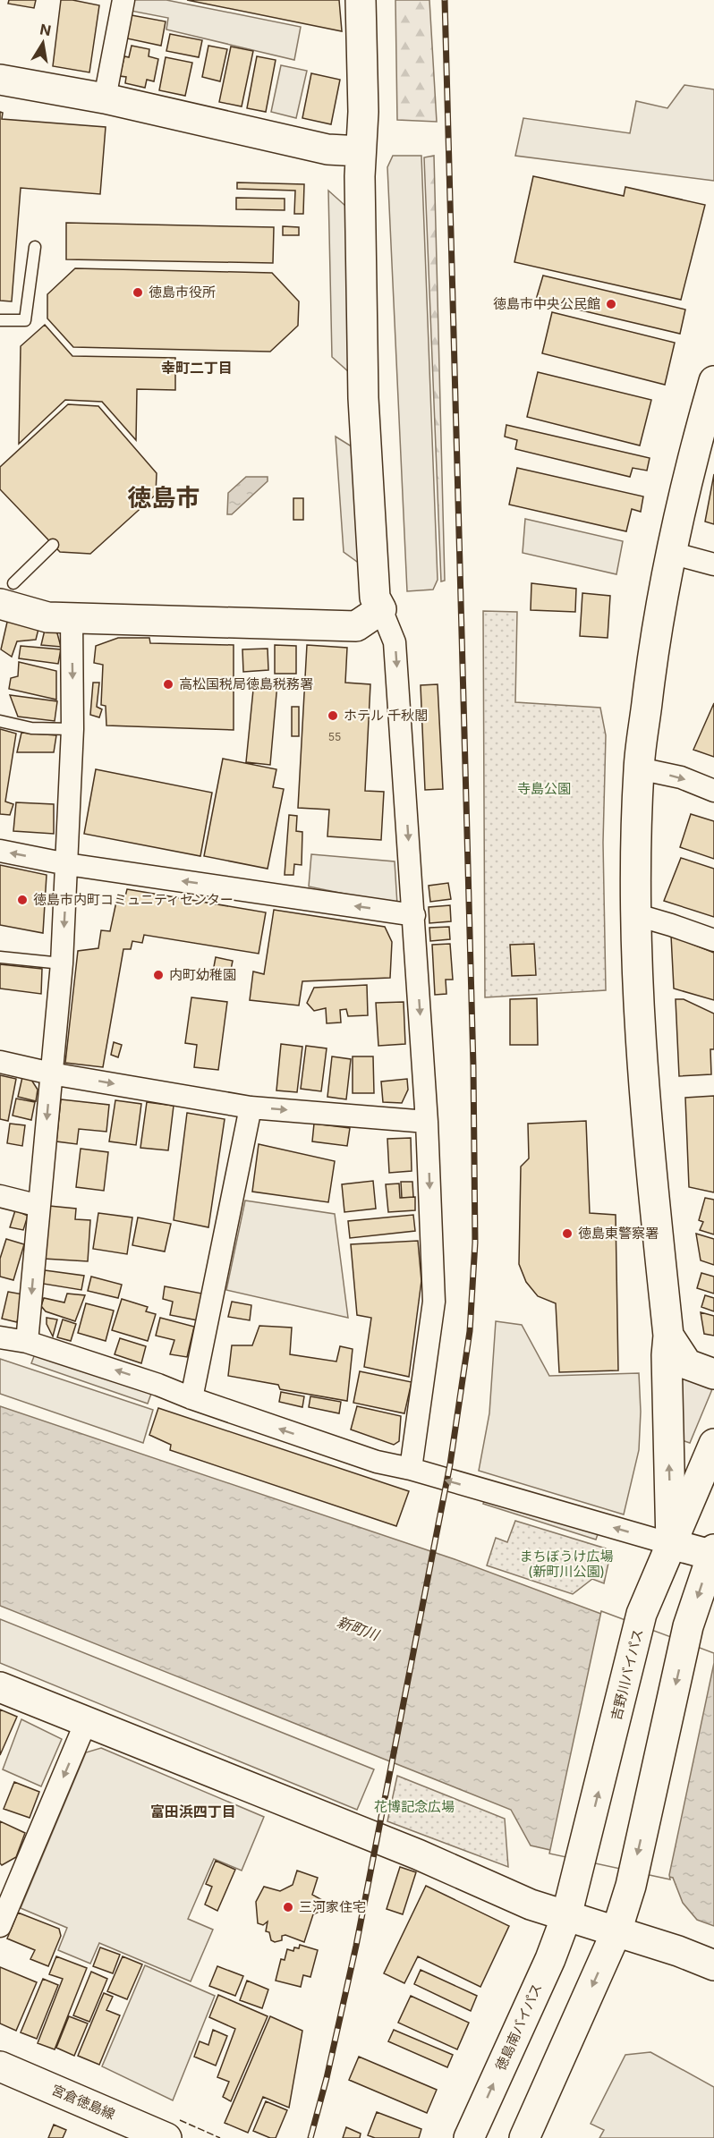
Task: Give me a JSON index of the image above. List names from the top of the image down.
{
  "streets": {
    "main road": ["吉野川バイパス", "徳島南バイパス", "宮倉徳島線"]
  },
  "crossings": [
    ["吉野川バイパス", "徳島南バイパス"]
  ],
  "districts": ["幸町二丁目", "徳島市", "富田浜四丁目"],
  "water": ["新町川"],
  "parks": ["寺島公園", "まちぼうけ広場 (新町川公園)", "花博記念広場"],
  "places": [
    "徳島市役所",
    "徳島市中央公民館",
    "高松国税局徳島税務署",
    "ホテル 千秋閣",
    "徳島市内町コミュニティセンター",
    "内町幼稚園",
    "徳島東警察署",
    "三河家住宅"
  ],
  "house_numbers": ["55"],
  "north": "top"
}
